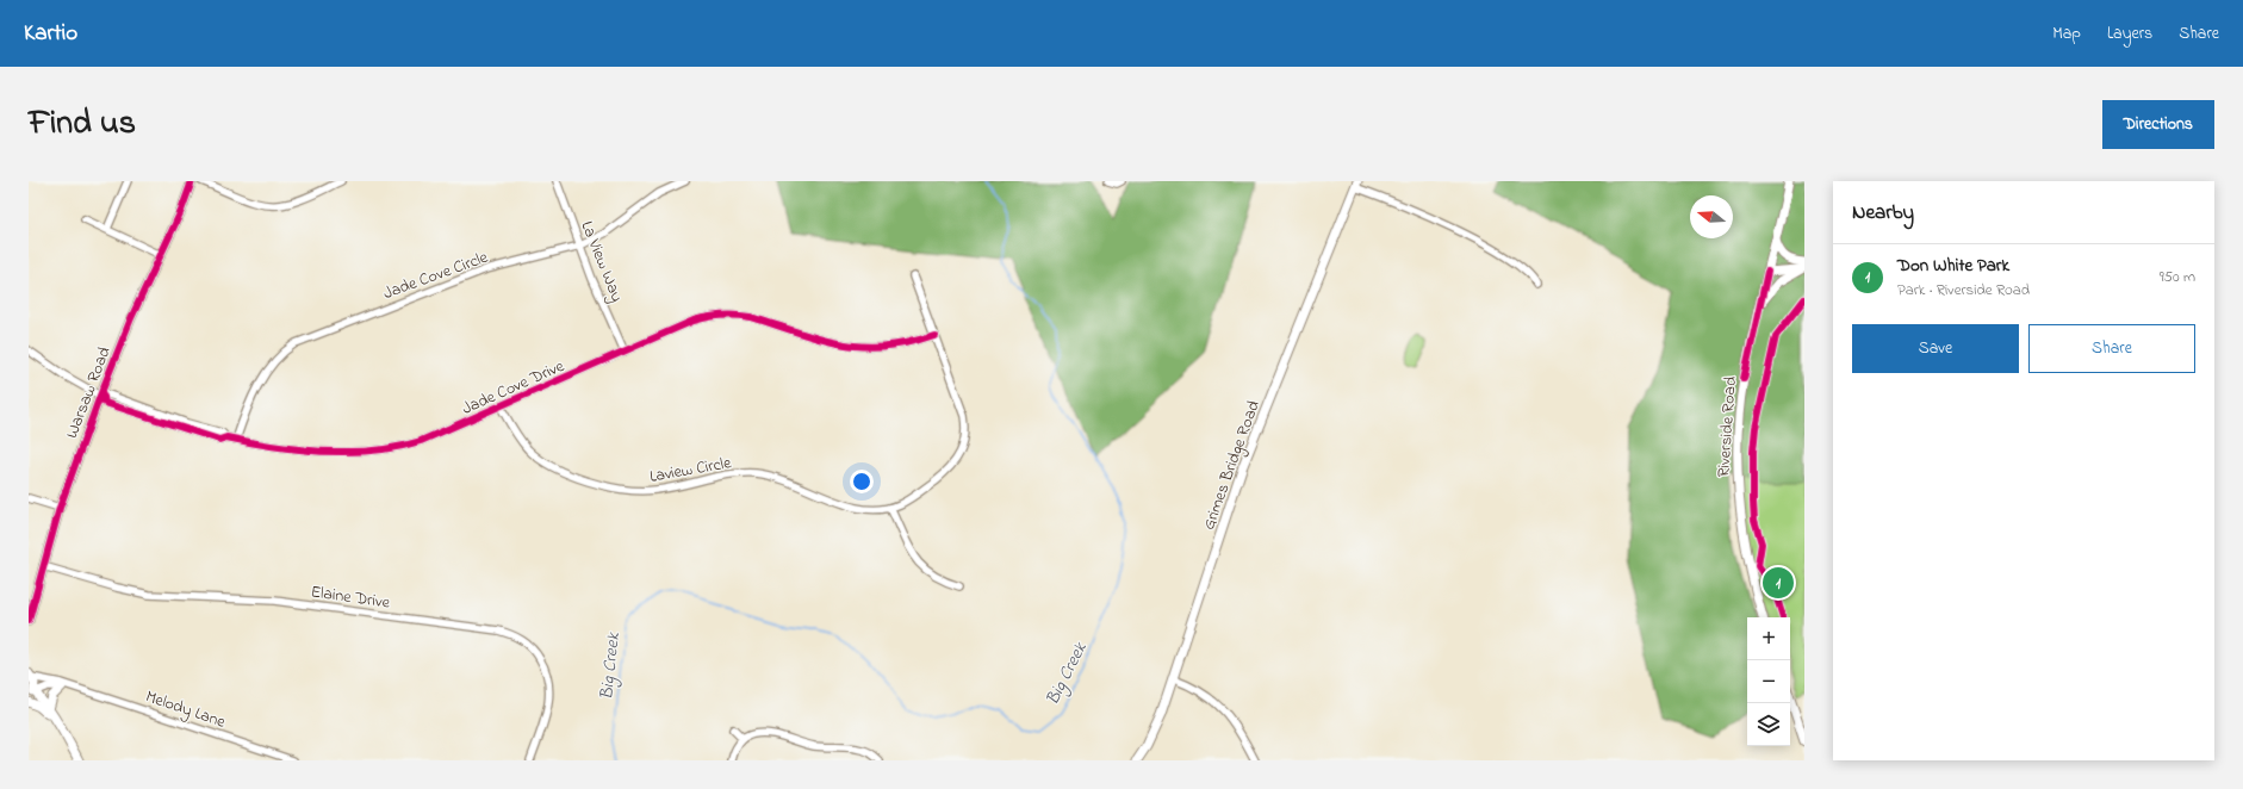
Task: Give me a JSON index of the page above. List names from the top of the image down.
{
  "streets": {
    "street": [
      "La View Way",
      "Jade Cove Circle",
      "Jade Cove Drive",
      "Warsaw Road",
      "Riverside Road",
      "Grimes Bridge Road",
      "Laview Circle",
      "Elaine Drive",
      "Melody Lane"
    ]
  },
  "crossings": [
    ["La View Way", "Jade Cove Circle"],
    ["La View Way", "Jade Cove Drive"],
    ["Jade Cove Circle", "Jade Cove Drive"],
    ["Jade Cove Drive", "Warsaw Road"],
    ["Jade Cove Drive", "Laview Circle"],
    ["Warsaw Road", "Elaine Drive"]
  ],
  "water": ["Big Creek"],
  "north": "left",
  "page": {
    "header": "Kartio",
    "nav": ["Map", "Layers", "Share"],
    "title": "Find us",
    "buttons": [
      "Directions",
      ["Save", "Share"]
    ],
    "heading": "Nearby",
    "list": [
      {
        "mark": "1",
        "name": "Don White Park",
        "note": "Park · Riverside Road",
        "value": "950 m"
      }
    ],
    "pins": "1",
    "map_buttons": ["+", "−"]
  }
}
